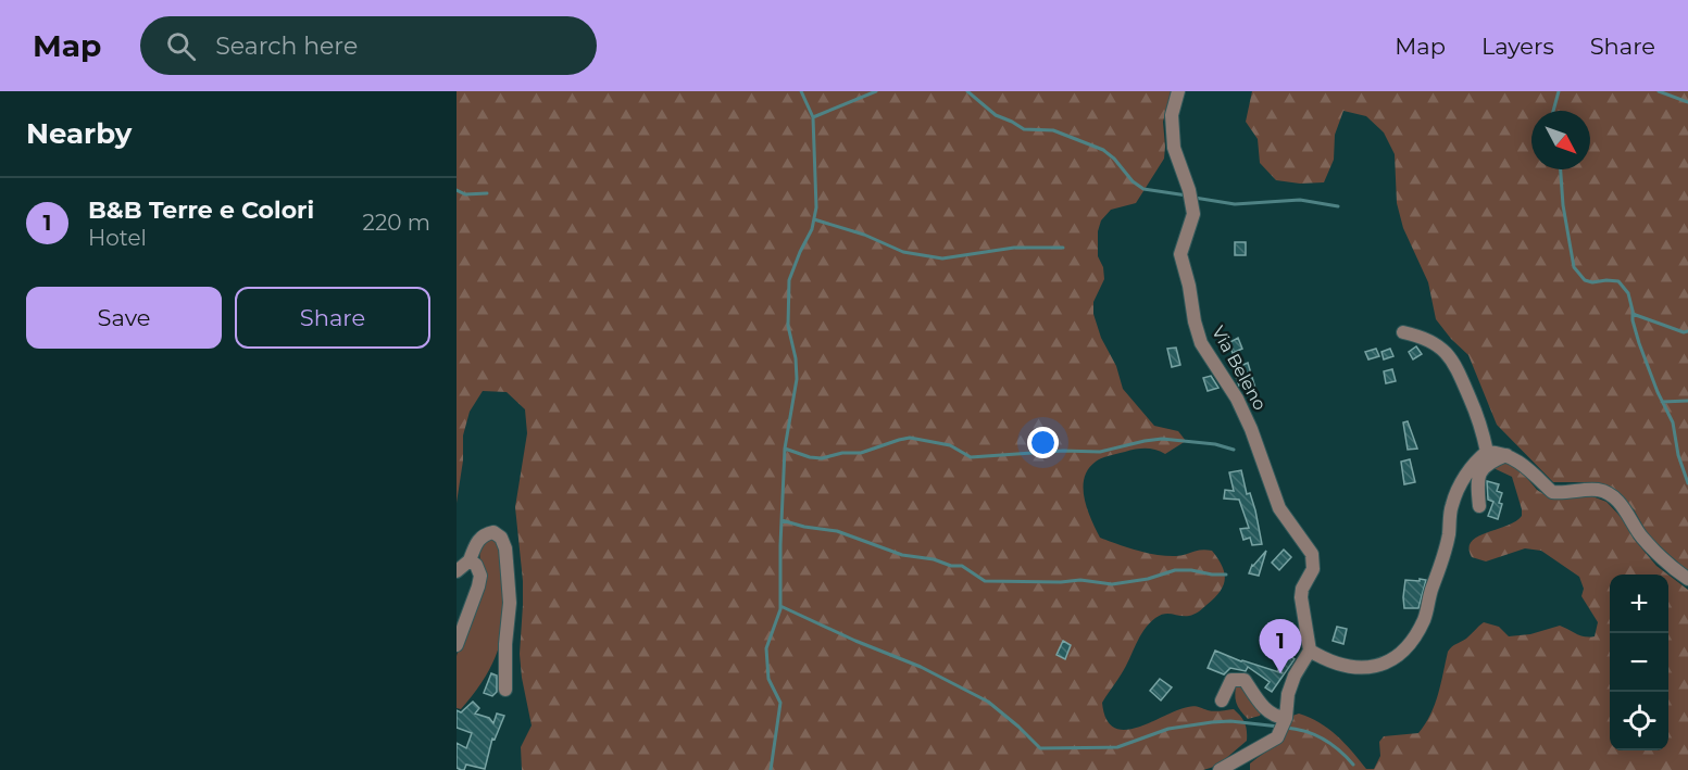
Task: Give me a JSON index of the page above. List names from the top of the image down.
{
  "streets": {
    "street": ["Via Beleno"]
  },
  "north": "bottom right",
  "page": {
    "header": "Map",
    "search": "Search here",
    "nav": ["Map", "Layers", "Share"],
    "heading": "Nearby",
    "list": [
      {
        "mark": "1",
        "name": "B&B Terre e Colori",
        "note": "Hotel",
        "value": "220 m"
      }
    ],
    "buttons": ["Save", "Share"],
    "map_buttons": ["+", "−"],
    "pins": "1"
  }
}
